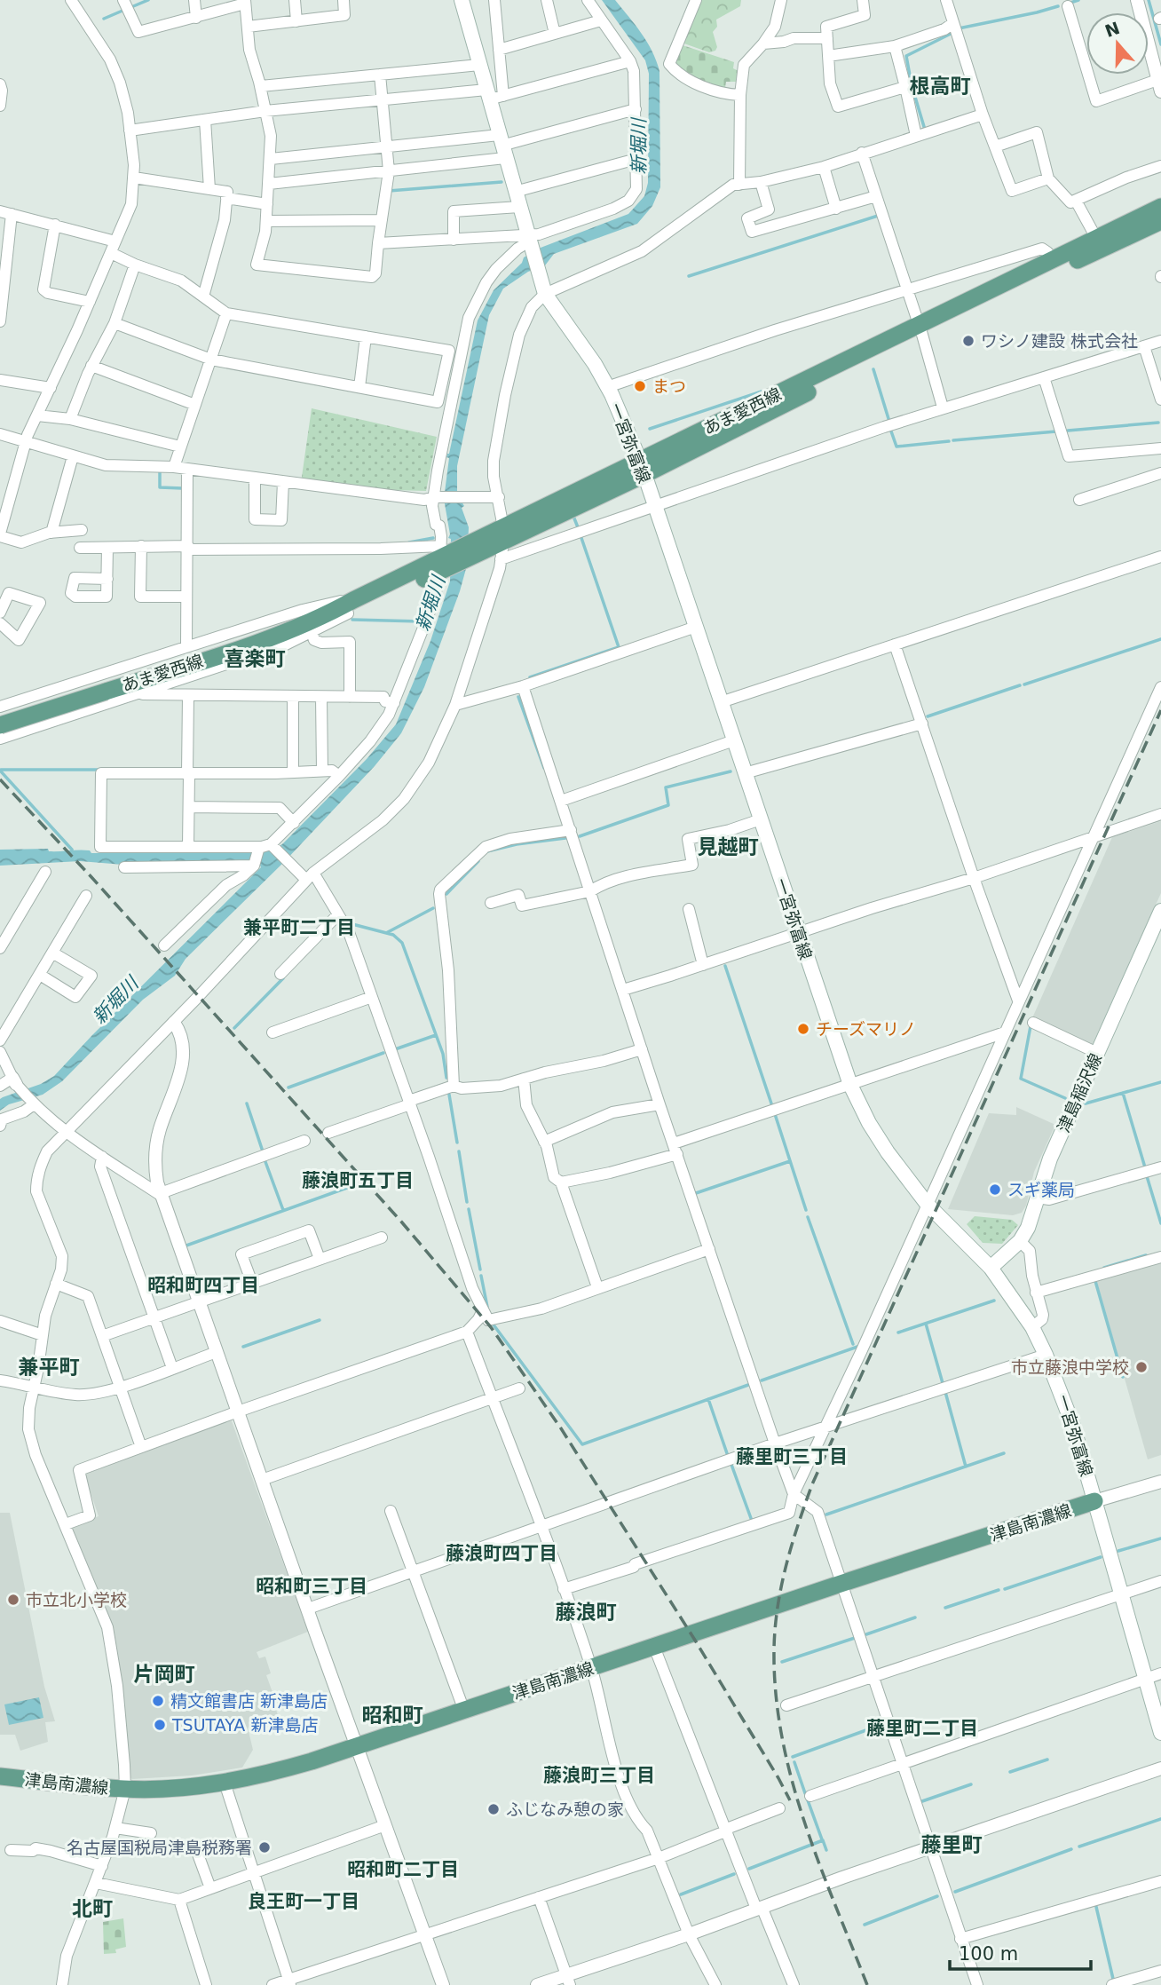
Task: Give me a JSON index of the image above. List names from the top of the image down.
{
  "streets": {
    "main road": [
      "あま愛西線",
      "一宮弥富線",
      "津島稲沢線",
      "津島南濃線"
    ]
  },
  "crossings": [
    ["あま愛西線", "一宮弥富線"],
    ["一宮弥富線", "津島稲沢線"],
    ["一宮弥富線", "津島南濃線"]
  ],
  "districts": [
    "根高町",
    "喜楽町",
    "見越町",
    "兼平町二丁目",
    "藤浪町五丁目",
    "昭和町四丁目",
    "兼平町",
    "藤里町三丁目",
    "藤浪町四丁目",
    "昭和町三丁目",
    "藤浪町",
    "片岡町",
    "昭和町",
    "藤里町二丁目",
    "藤浪町三丁目",
    "藤里町",
    "昭和町二丁目",
    "良王町一丁目",
    "北町"
  ],
  "water": ["新堀川"],
  "places": [
    "ワシノ建設 株式会社",
    "まつ",
    "チーズマリノ",
    "スギ薬局",
    "市立藤浪中学校",
    "市立北小学校",
    "精文館書店 新津島店",
    "TSUTAYA 新津島店",
    "ふじなみ憩の家",
    "名古屋国税局津島税務署"
  ],
  "scale_bar": "100 m",
  "north": "top"
}
